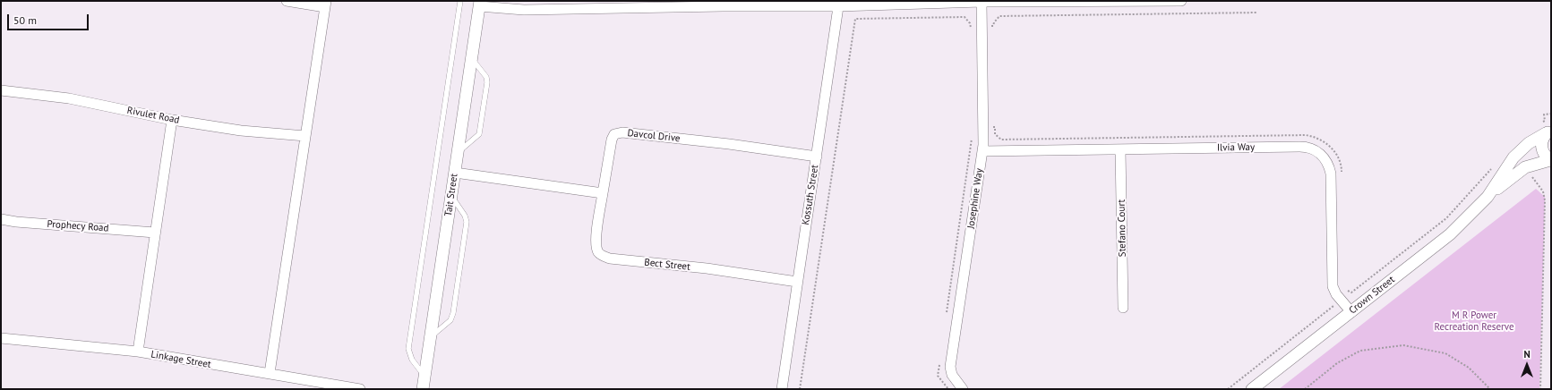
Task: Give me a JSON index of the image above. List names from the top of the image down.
{
  "streets": {
    "street": [
      "Rivulet Road",
      "Davcol Drive",
      "Ilvia Way",
      "Tait Street",
      "Kossuth Street",
      "Josephine Way",
      "Prophecy Road",
      "Stefano Court",
      "Bect Street",
      "Crown Street",
      "Linkage Street"
    ]
  },
  "crossings": [
    ["Davcol Drive", "Kossuth Street"],
    ["Davcol Drive", "Bect Street"],
    ["Ilvia Way", "Josephine Way"],
    ["Ilvia Way", "Stefano Court"],
    ["Ilvia Way", "Crown Street"],
    ["Kossuth Street", "Bect Street"]
  ],
  "parks": ["M R Power Recreation Reserve"],
  "scale_bar": "50 m",
  "north": "top"
}
